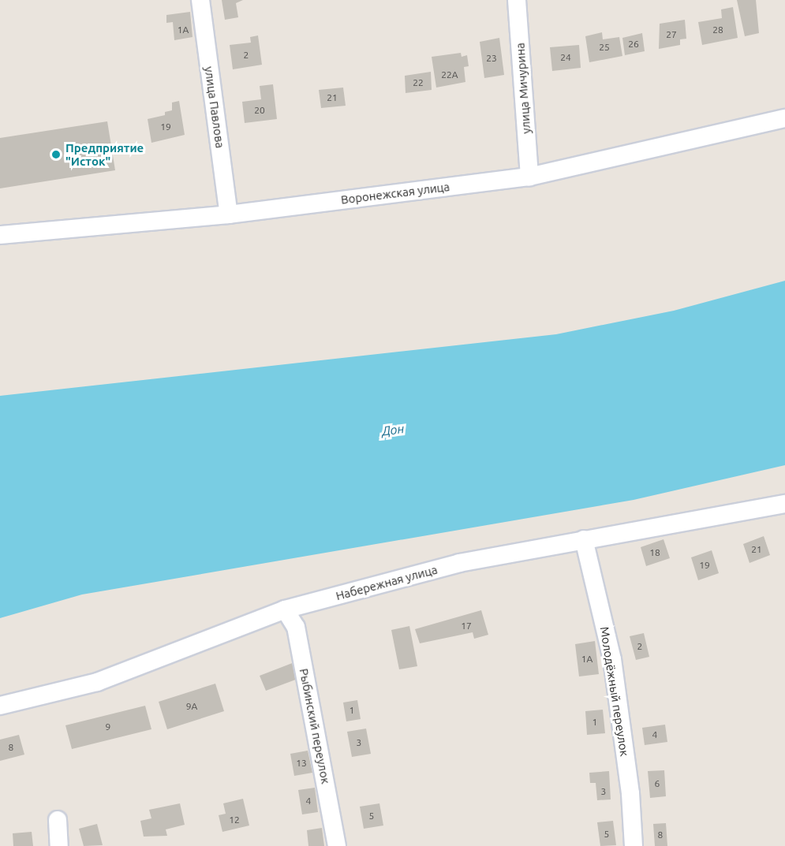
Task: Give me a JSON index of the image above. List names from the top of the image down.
{
  "streets": {
    "street": [
      "улица Мичурина",
      "улица Павлова",
      "Воронежская улица",
      "Набережная улица",
      "Молодёжный переулок",
      "Рыбинский переулок"
    ]
  },
  "crossings": [
    ["улица Мичурина", "Воронежская улица"],
    ["улица Павлова", "Воронежская улица"],
    ["Набережная улица", "Молодёжный переулок"],
    ["Набережная улица", "Рыбинский переулок"]
  ],
  "water": ["Дон"],
  "places": ["Предприятие \"Исток\""],
  "house_numbers": [
    "1А",
    "28",
    "27",
    "26",
    "25",
    "2",
    "24",
    "23",
    "22А",
    "22",
    "21",
    "20",
    "19",
    "21",
    "18",
    "19",
    "17",
    "2",
    "1А",
    "9А",
    "1",
    "1",
    "9",
    "4",
    "3",
    "8",
    "13",
    "6",
    "3",
    "4",
    "5",
    "12",
    "5",
    "8"
  ]
}
